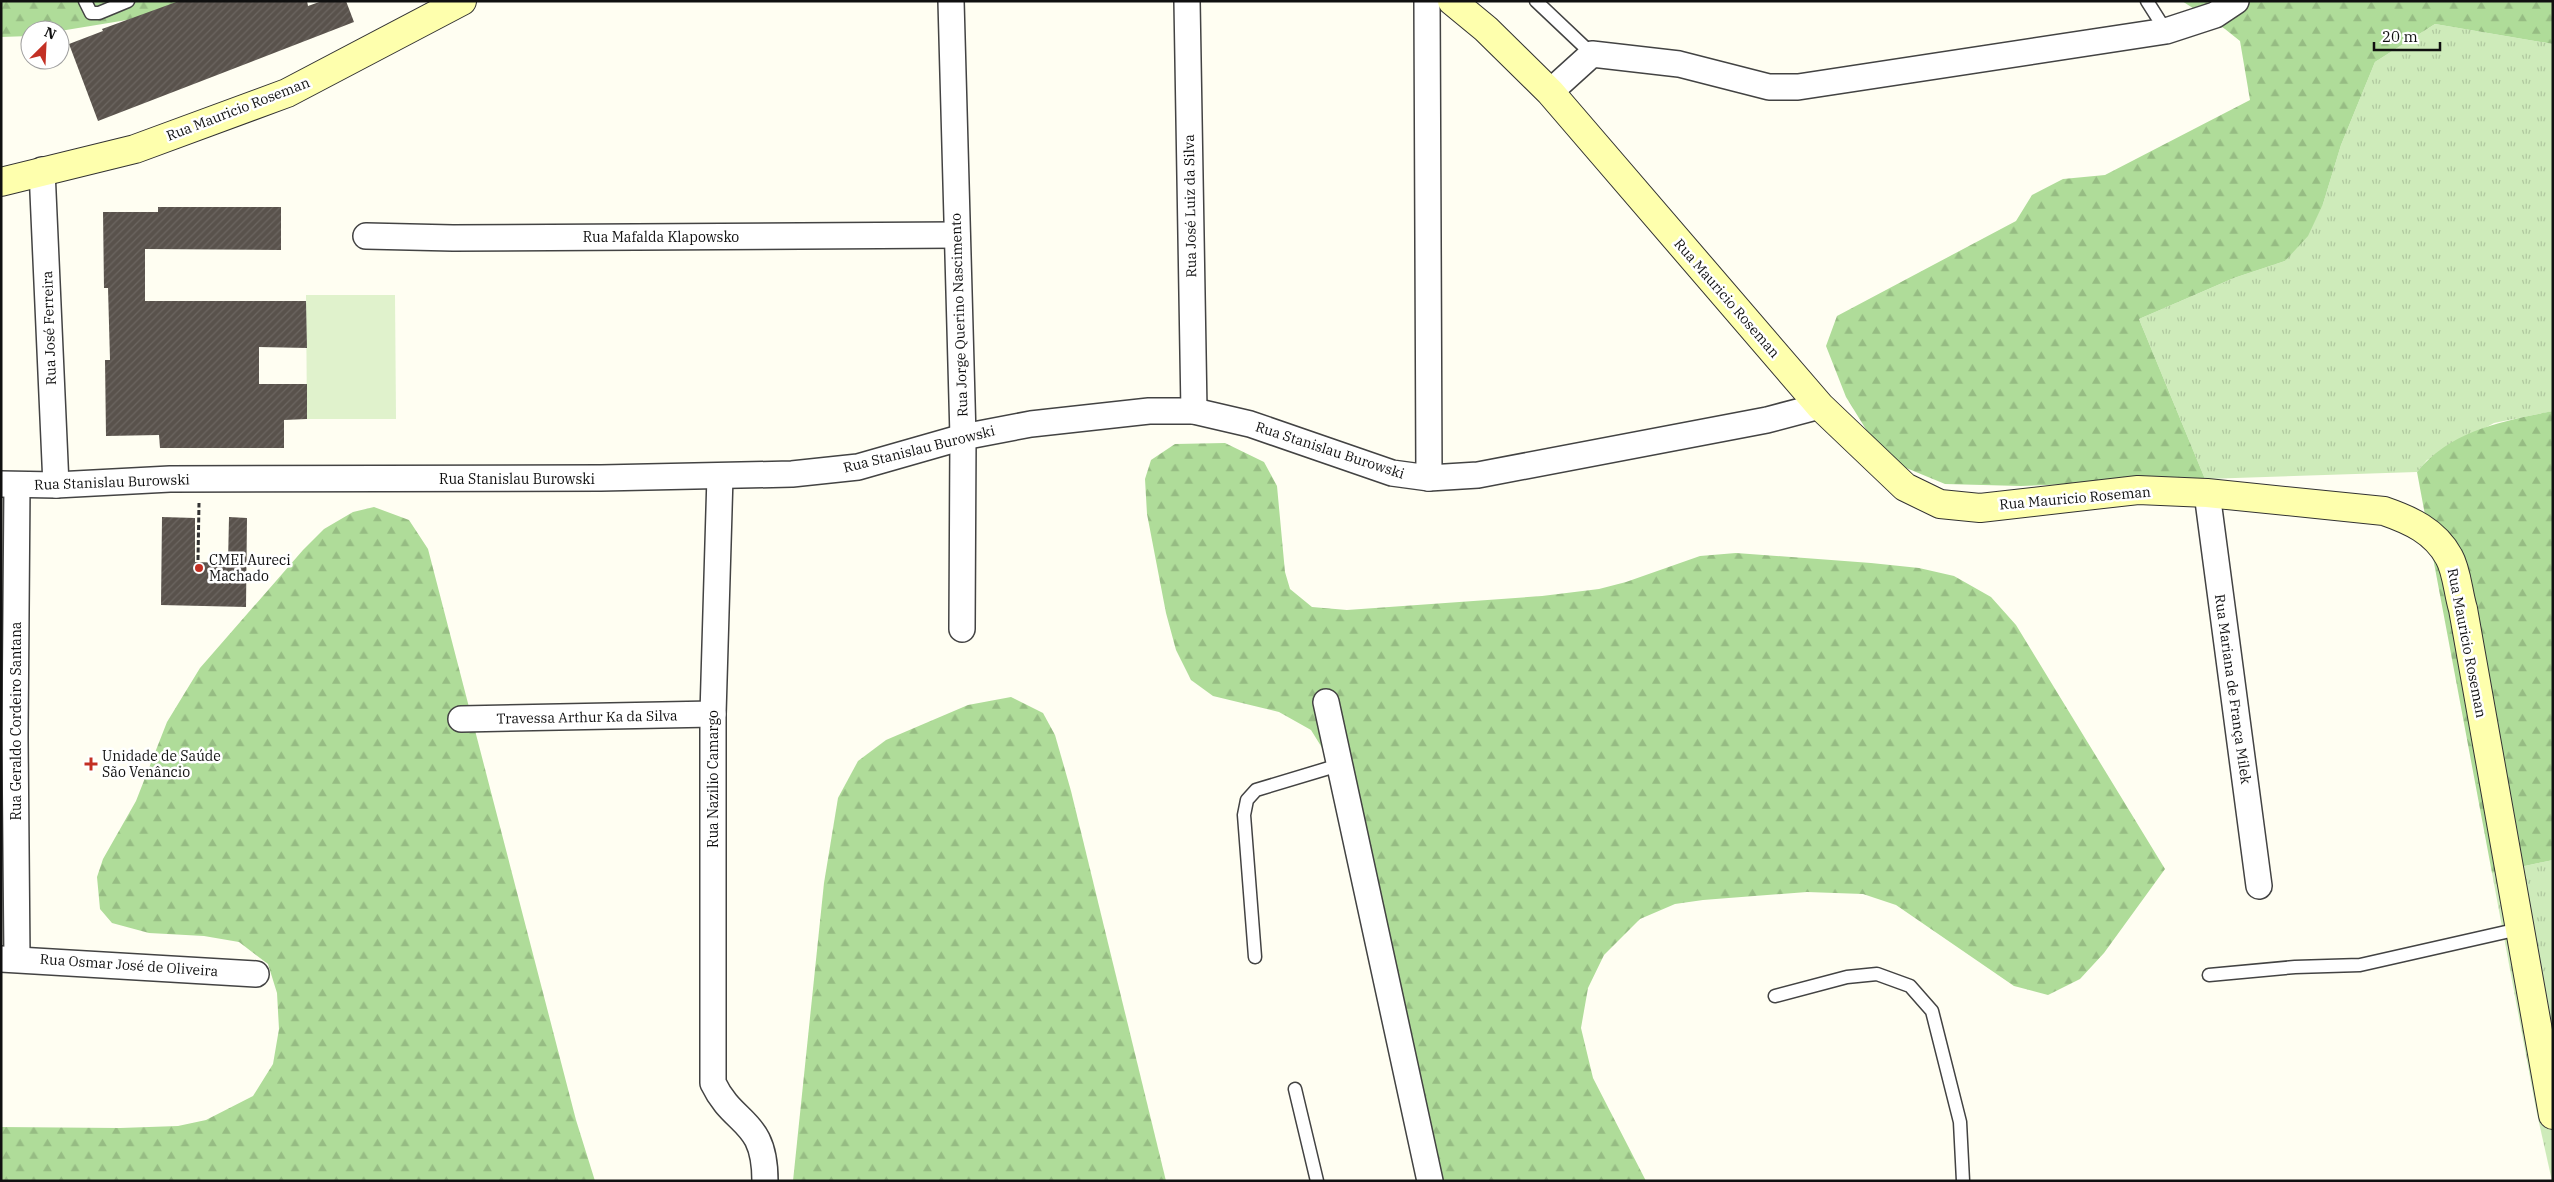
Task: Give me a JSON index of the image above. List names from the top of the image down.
{
  "streets": {
    "main road": ["Rua Mauricio Roseman"],
    "street": [
      "Rua José Luiz da Silva",
      "Rua Mafalda Klapowsko",
      "Rua Jorge Querino Nascimento",
      "Rua José Ferreira",
      "Rua Stanislau Burowski",
      "Rua Mariana de França Milek",
      "Travessa Arthur Ka da Silva",
      "Rua Geraldo Cordeiro Santana",
      "Rua Nazilio Camargo",
      "Rua Osmar José de Oliveira"
    ]
  },
  "crossings": [
    ["Rua Mauricio Roseman", "Rua José Ferreira"],
    ["Rua Mauricio Roseman", "Rua Stanislau Burowski"],
    ["Rua Mauricio Roseman", "Rua Mariana de França Milek"],
    ["Rua José Luiz da Silva", "Rua Stanislau Burowski"],
    ["Rua Mafalda Klapowsko", "Rua Jorge Querino Nascimento"],
    ["Rua Jorge Querino Nascimento", "Rua Stanislau Burowski"],
    ["Rua José Ferreira", "Rua Stanislau Burowski"],
    ["Rua Stanislau Burowski", "Rua Geraldo Cordeiro Santana"],
    ["Rua Stanislau Burowski", "Rua Nazilio Camargo"],
    ["Travessa Arthur Ka da Silva", "Rua Nazilio Camargo"],
    ["Rua Geraldo Cordeiro Santana", "Rua Osmar José de Oliveira"]
  ],
  "places": {
    "other": ["CMEI Aureci Machado"],
    "health": ["Unidade de Saúde São Venâncio"]
  },
  "scale_bar": "20 m",
  "north": "top right"
}
